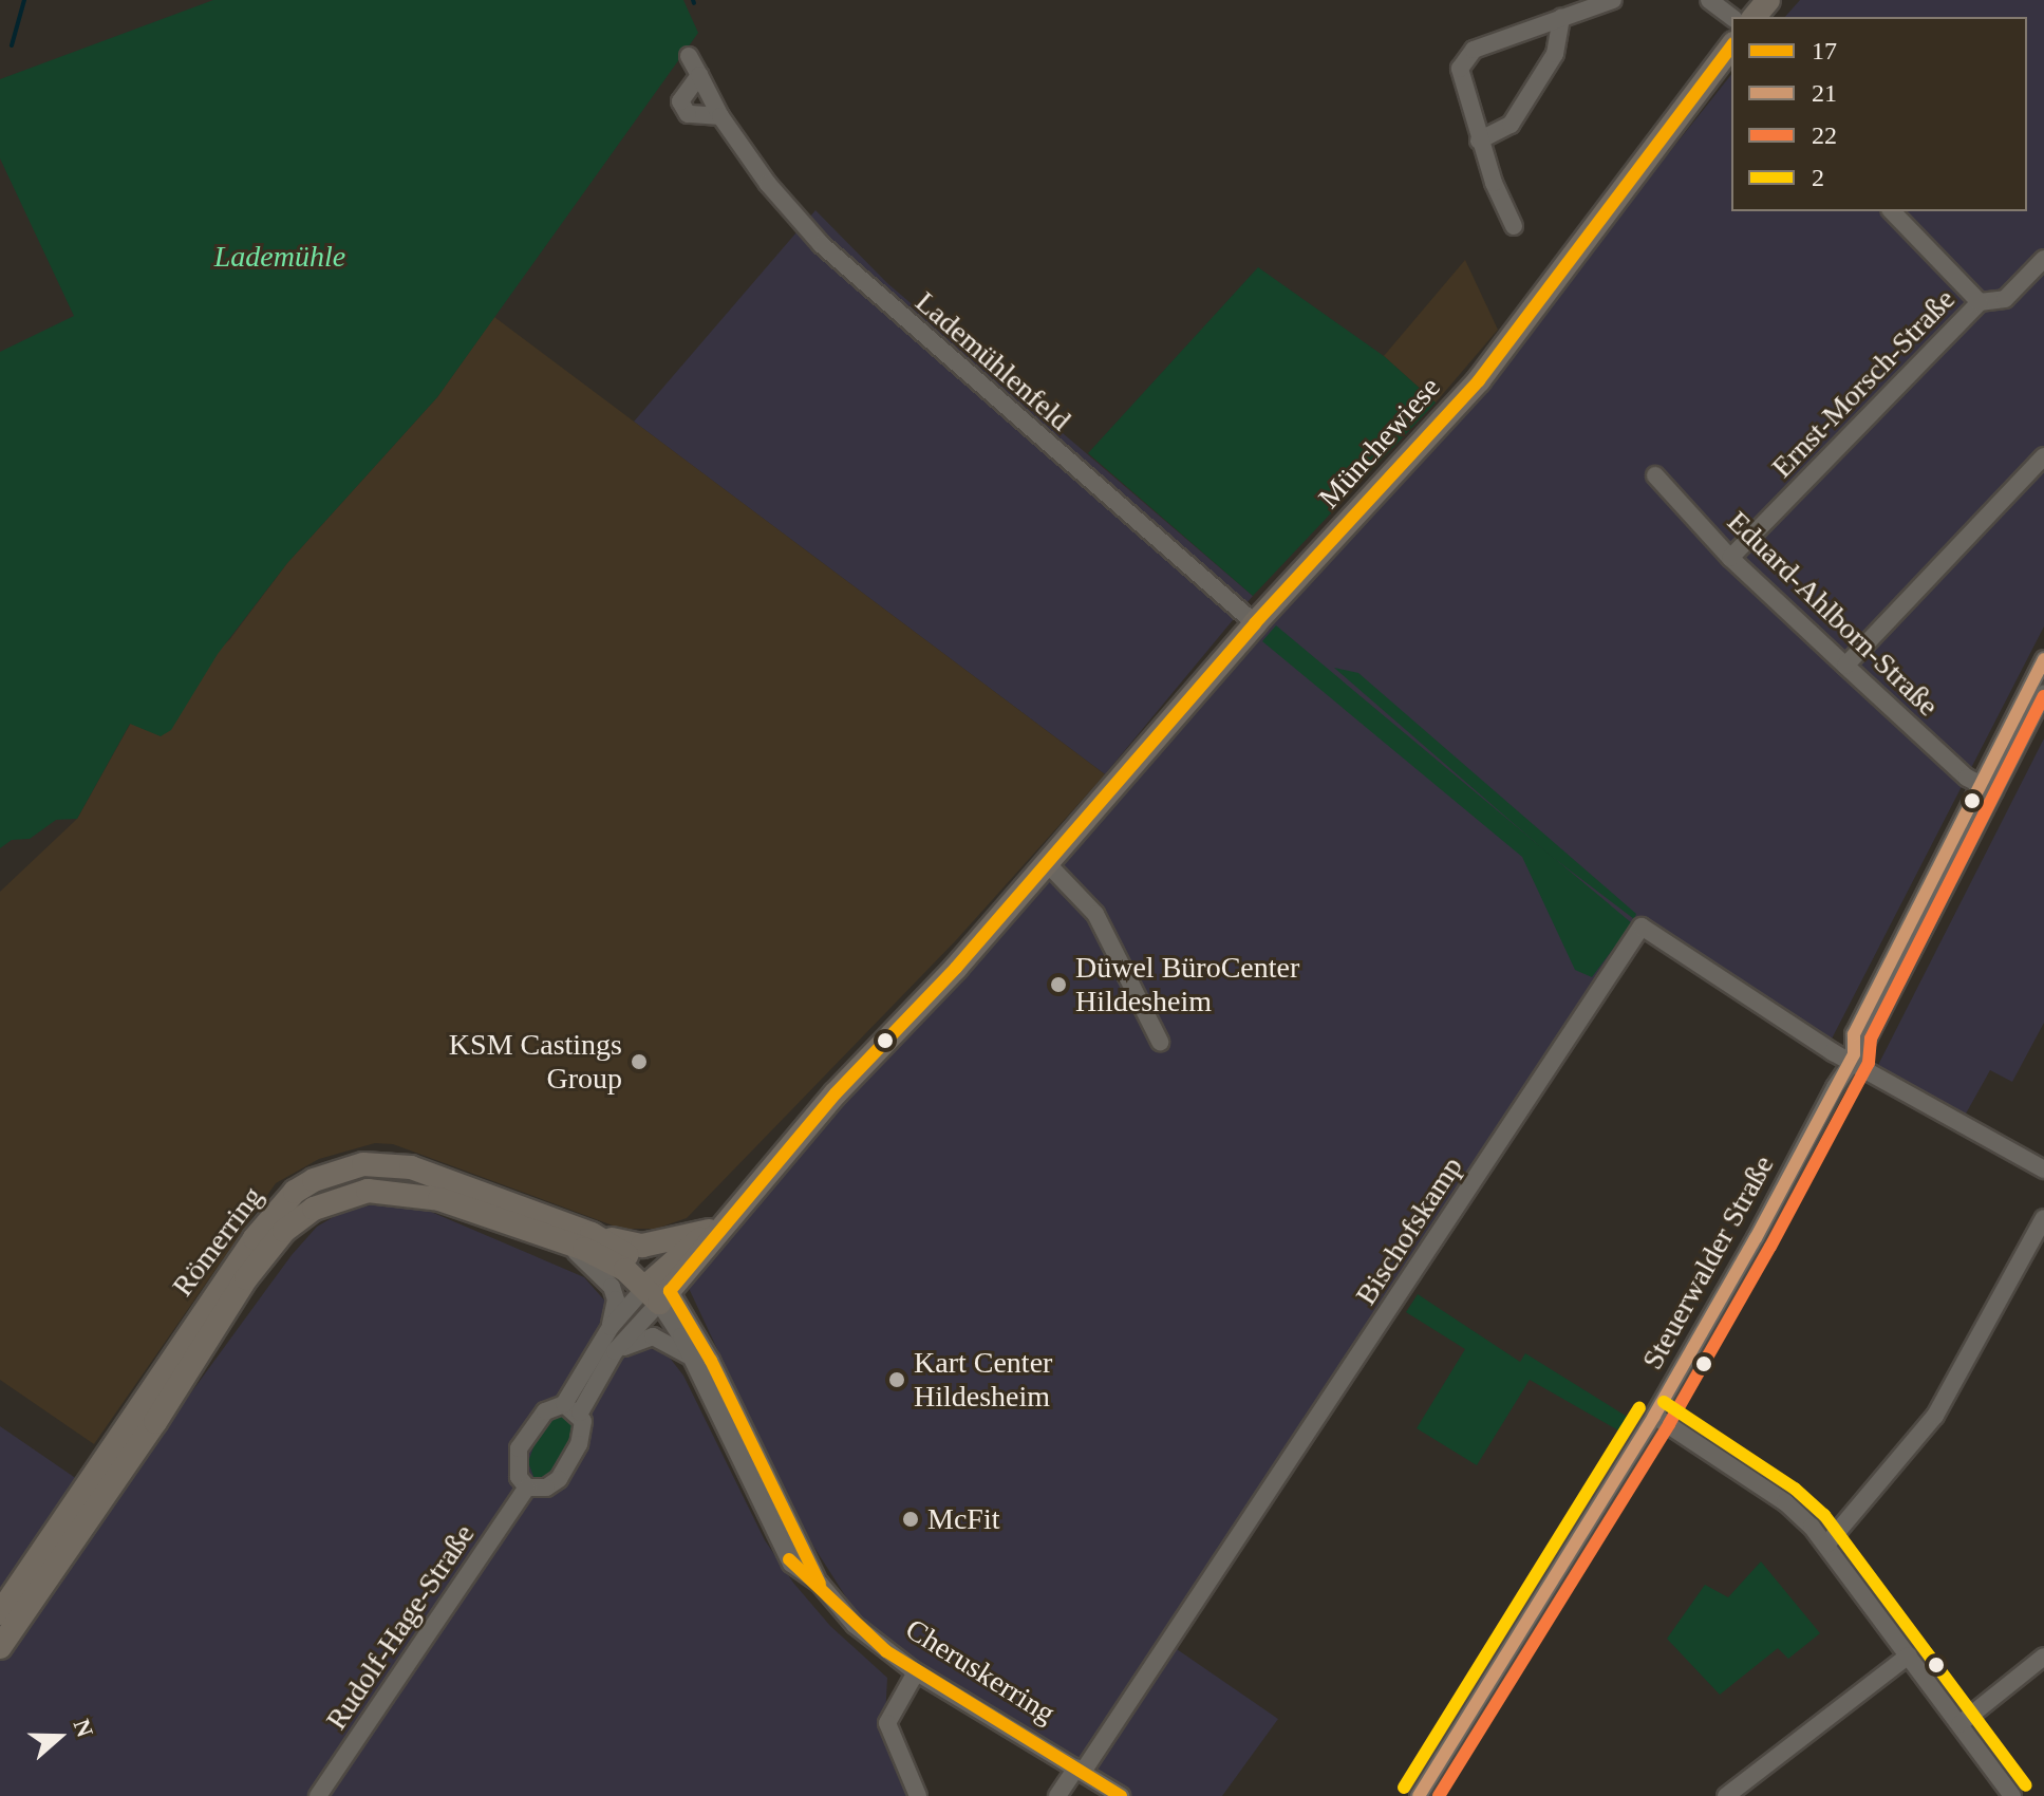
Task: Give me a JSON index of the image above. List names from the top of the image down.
{
  "streets": {
    "main road": ["Münchewiese", "Römerring"],
    "street": [
      "Lademühlenfeld",
      "Ernst-Morsch-Straße",
      "Eduard-Ahlborn-Straße",
      "Bischofskamp",
      "Steuerwalder Straße",
      "Rudolf-Hage-Straße",
      "Cheruskerring"
    ]
  },
  "crossings": [
    ["Lademühlenfeld", "Münchewiese"],
    ["Ernst-Morsch-Straße", "Eduard-Ahlborn-Straße"],
    ["Münchewiese", "Römerring"],
    ["Münchewiese", "Cheruskerring"],
    ["Eduard-Ahlborn-Straße", "Steuerwalder Straße"],
    ["Bischofskamp", "Steuerwalder Straße"],
    ["Bischofskamp", "Cheruskerring"],
    ["Römerring", "Cheruskerring"]
  ],
  "parks": ["Lademühle"],
  "places": [
    "Düwel BüroCenter Hildesheim",
    "KSM Castings Group",
    "Kart Center Hildesheim",
    "McFit"
  ],
  "lines": [
    "transit line 17",
    "transit line 21",
    "transit line 22",
    "transit line 2"
  ],
  "legend": [
    "17",
    "21",
    "22",
    "2"
  ],
  "north": "right"
}
